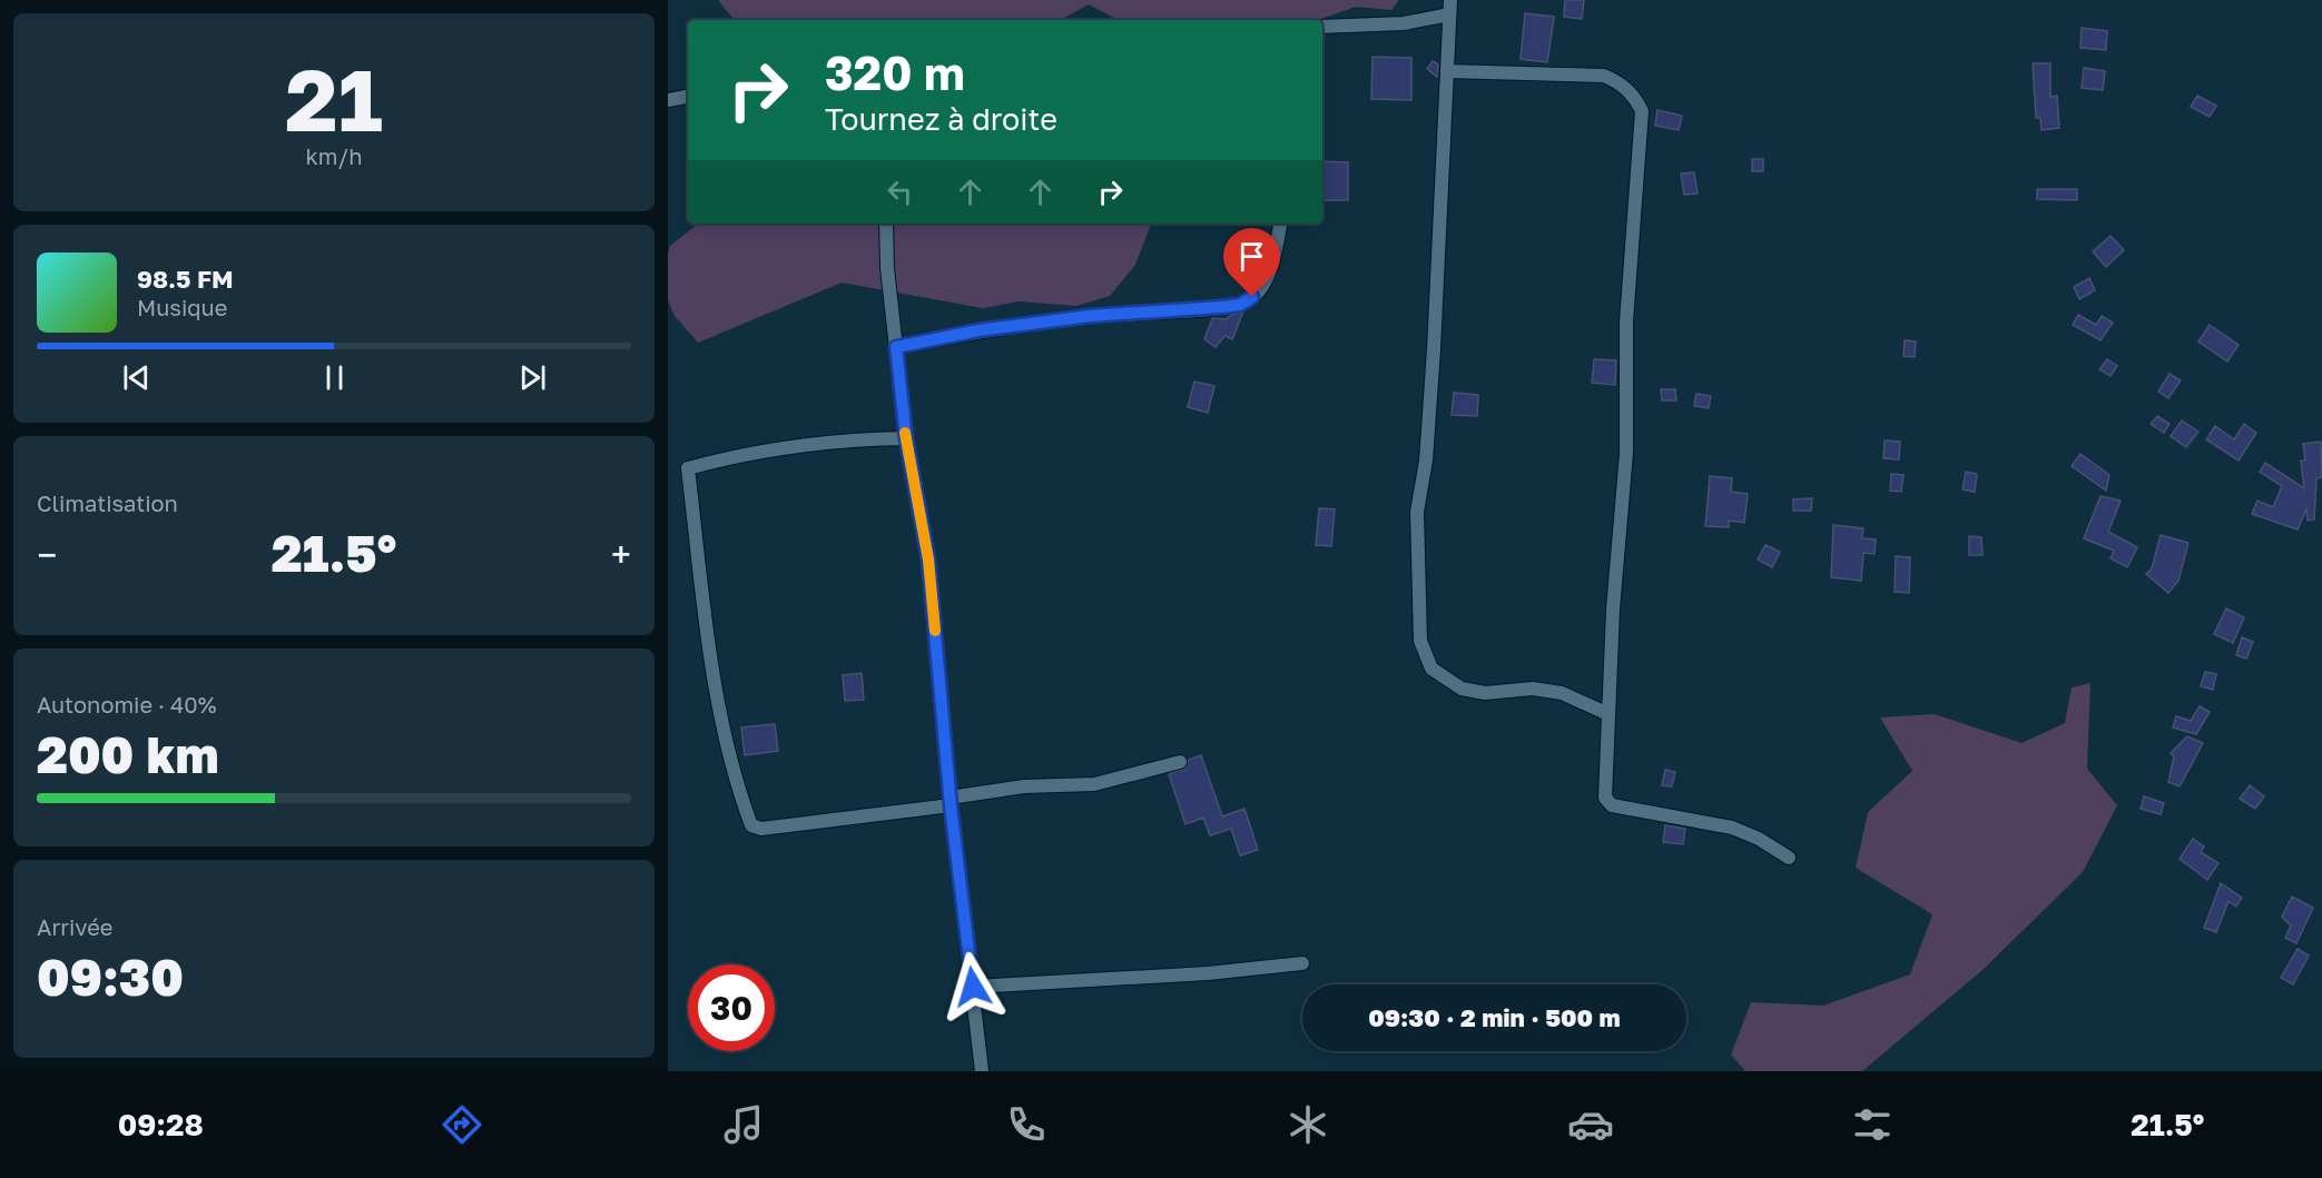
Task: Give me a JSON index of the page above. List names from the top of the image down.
{
  "page": {
    "tile": [
      ["21", "km/h"],
      "Climatisation",
      ["Autonomie · 40%", "200 km"],
      ["Arrivée", "09:30"]
    ],
    "turn": ["320 m", "Tournez à droite"],
    "song": ["98.5 FM", "Musique"],
    "heat": ["−", "21.5°", "+"],
    "limit": "30",
    "trip": "09:30 · 2 min · 500 m",
    "tabs": ["09:28", "21.5°"]
  }
}
